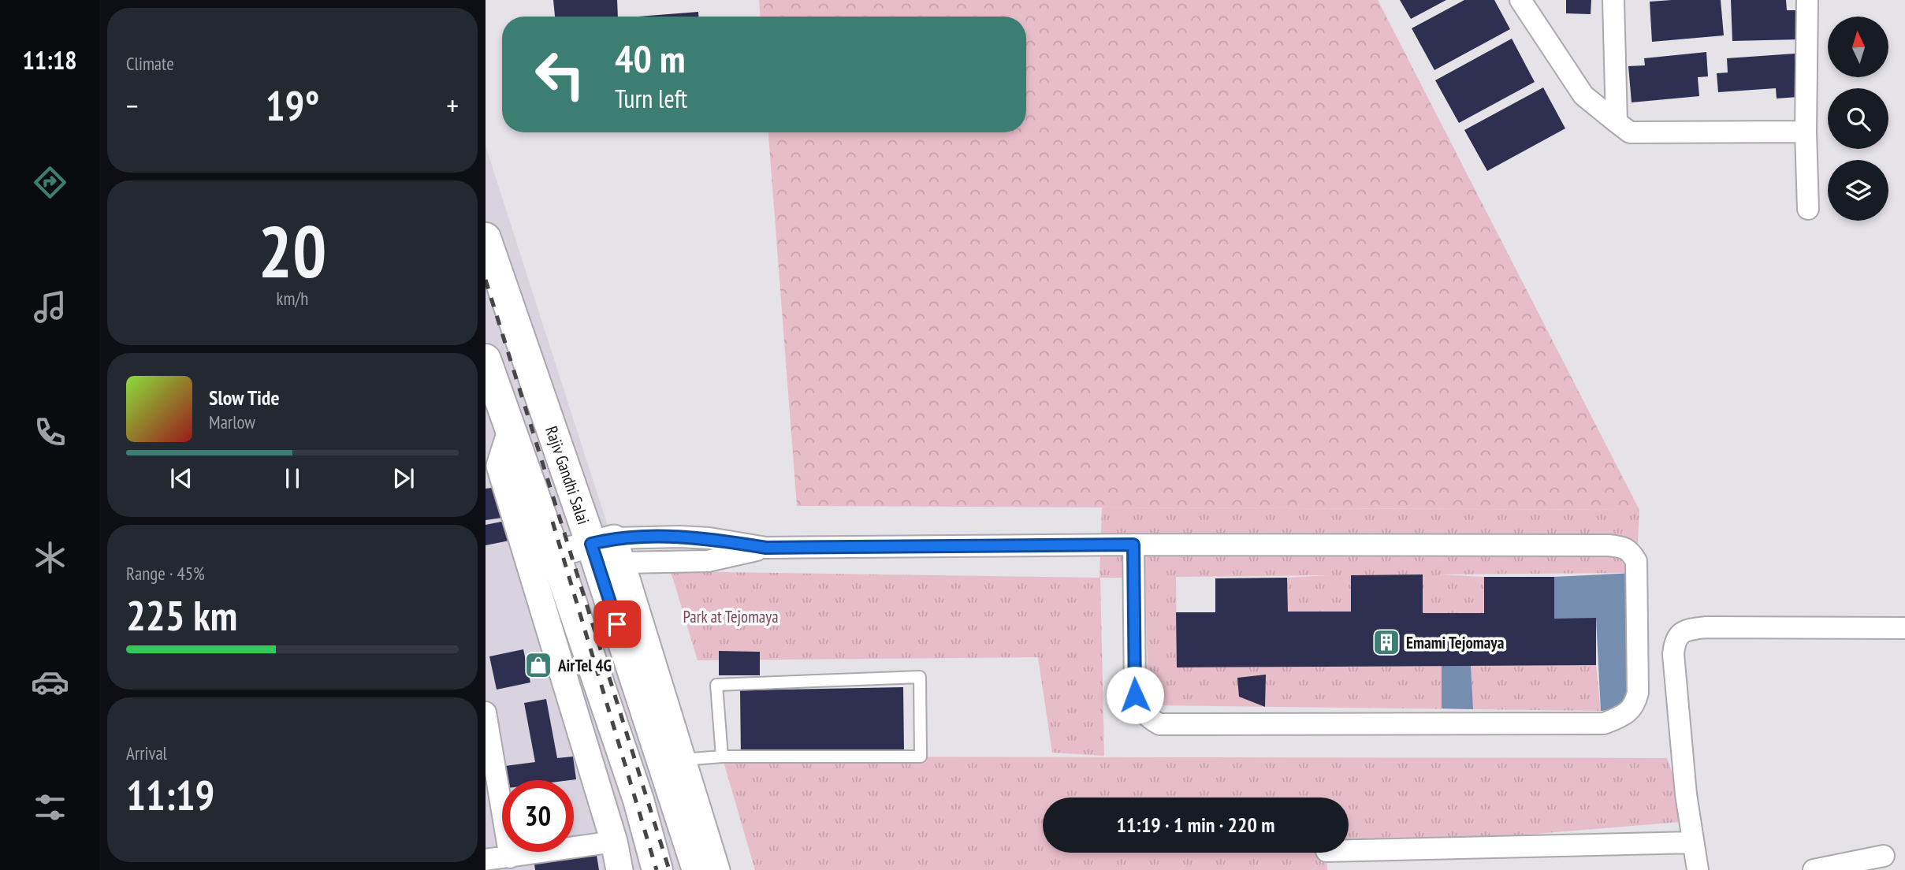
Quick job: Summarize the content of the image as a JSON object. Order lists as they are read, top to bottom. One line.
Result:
{"streets":{"main road":["Rajiv Gandhi Salai"]},"parks":["Park at Tejomaya"],"places":{"building":["Emami Tejomaya"],"shop":["AirTel 4G"]},"north":"top","page":{"tabs":"11:18","tile":["Climate",["20","km/h"],["Range · 45%","225 km"],["Arrival","11:19"]],"turn":["40 m","Turn left"],"heat":["−","19°","+"],"song":["Slow Tide","Marlow"],"limit":"30","trip":"11:19 · 1 min · 220 m"}}
